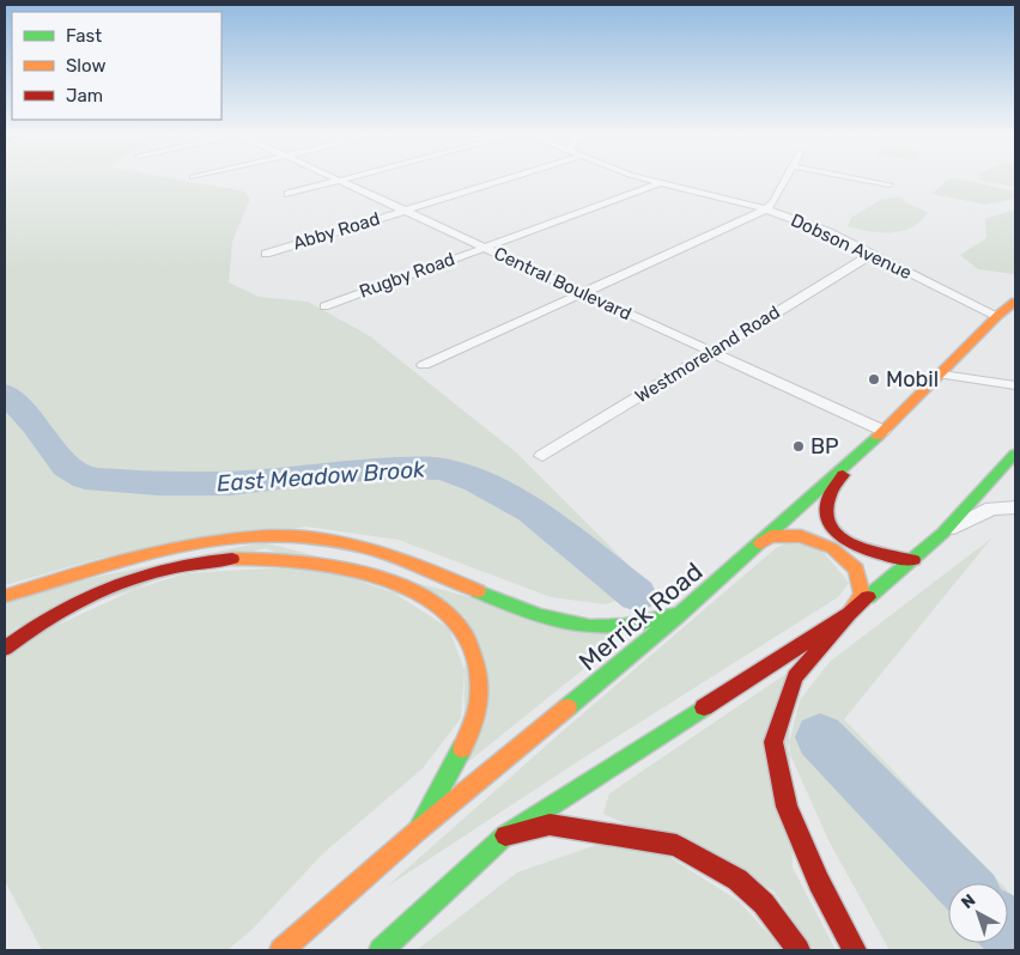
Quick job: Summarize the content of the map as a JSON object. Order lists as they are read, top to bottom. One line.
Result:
{"streets":{"main road":["Merrick Road"],"street":["Abby Road","Dobson Avenue","Rugby Road","Central Boulevard","Westmoreland Road"]},"crossings":[["Abby Road","Central Boulevard"],["Dobson Avenue","Rugby Road"],["Dobson Avenue","Westmoreland Road"],["Dobson Avenue","Merrick Road"],["Rugby Road","Central Boulevard"],["Central Boulevard","Westmoreland Road"],["Central Boulevard","Merrick Road"]],"water":["East Meadow Brook"],"places":["Mobil","BP"],"legend":["Fast","Slow","Jam"],"north":"top left"}
